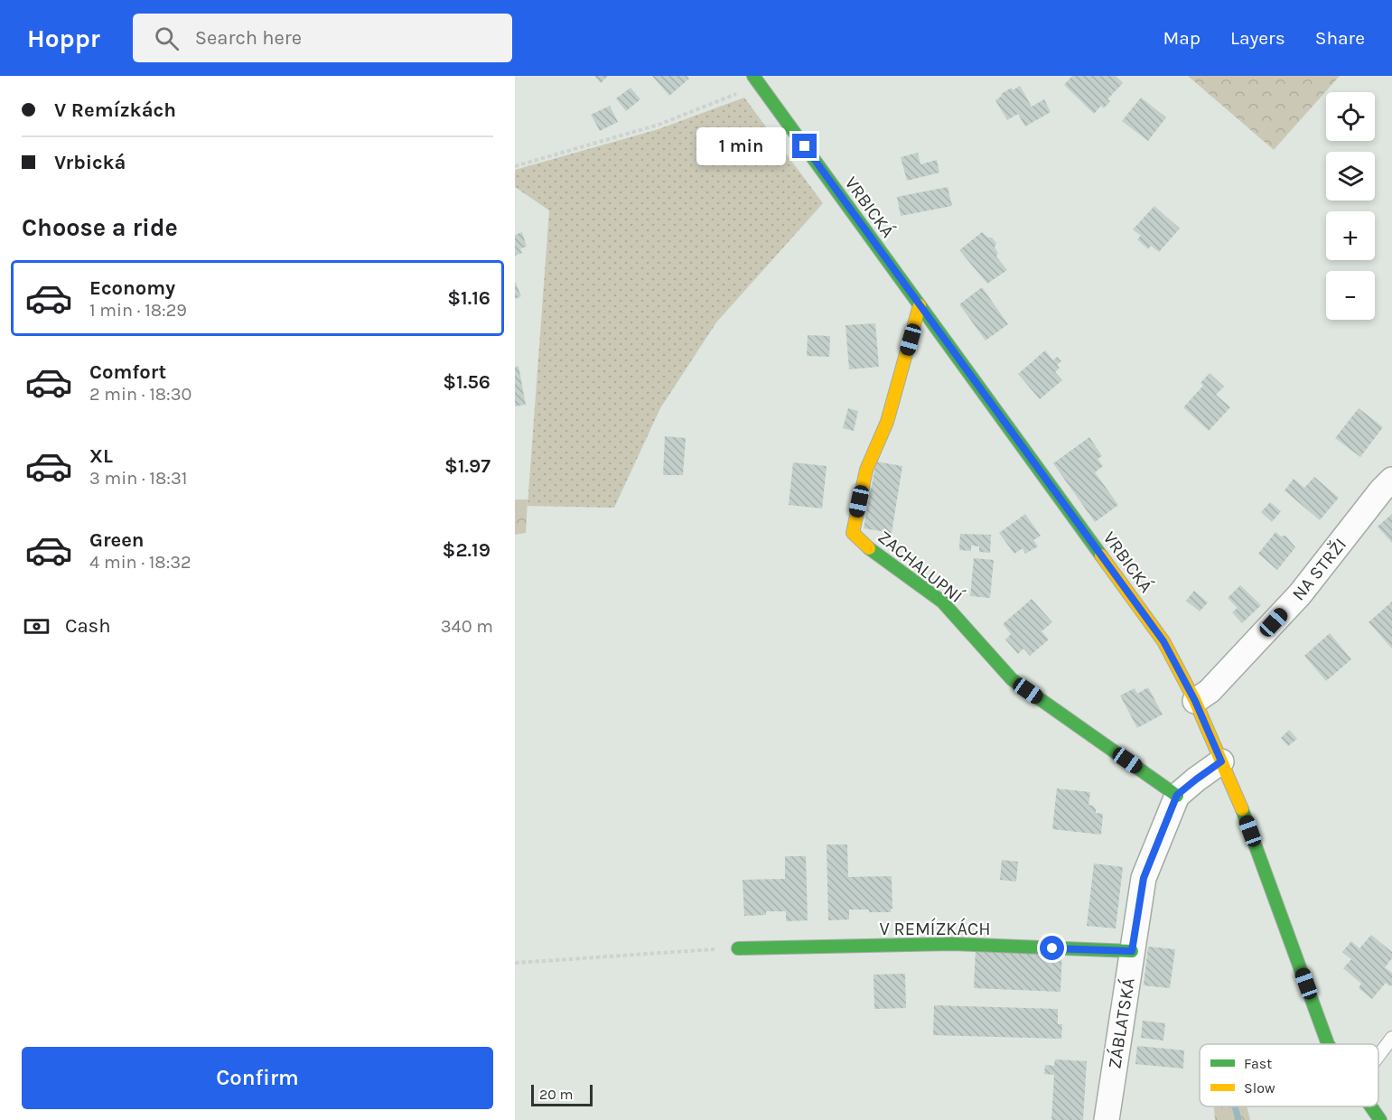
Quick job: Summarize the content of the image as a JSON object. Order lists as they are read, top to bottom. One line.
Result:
{"streets":{"street":["VRBICKÁ","ZACHALUPNÍ","NA STRŽI","V REMÍZKÁCH","ZÁBLATSKÁ"]},"crossings":[["VRBICKÁ","ZACHALUPNÍ"],["VRBICKÁ","NA STRŽI"],["VRBICKÁ","ZÁBLATSKÁ"],["ZACHALUPNÍ","ZÁBLATSKÁ"],["V REMÍZKÁCH","ZÁBLATSKÁ"]],"legend":["Fast","Slow"],"scale_bar":"20 m","page":{"header":"Hoppr","search":"Search here","nav":["Map","Layers","Share"],"banner":["V Remízkách","Vrbická"],"map_buttons":["+","−"],"bubble":"1 min","heading":"Choose a ride","list":[{"name":"Economy","note":"1 min · 18:29","value":"$1.16"},{"name":"Comfort","note":"2 min · 18:30","value":"$1.56"},{"name":"XL","note":"3 min · 18:31","value":"$1.97"},{"name":"Green","note":"4 min · 18:32","value":"$2.19"}],"pay":["Cash","340 m"],"buttons":"Confirm","scale":"20 m"}}
